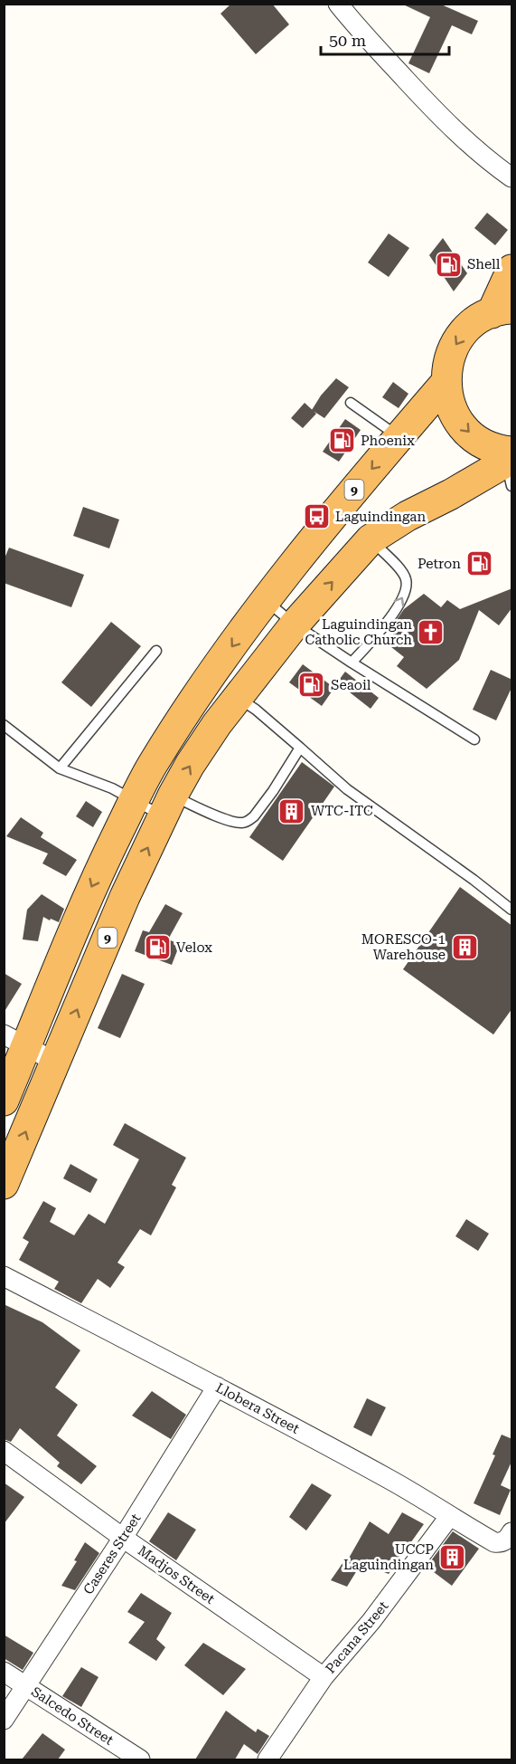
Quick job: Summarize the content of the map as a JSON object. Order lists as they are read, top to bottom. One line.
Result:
{"streets":{"highway":["9"],"street":["Llobera Street","Caseres Street","Madjos Street","Pacana Street","Salcedo Street"]},"crossings":[["Llobera Street","Caseres Street"],["Llobera Street","Pacana Street"],["Caseres Street","Madjos Street"],["Caseres Street","Salcedo Street"],["Madjos Street","Pacana Street"]],"places":{"fuel station":["Shell","Phoenix","Petron","Seaoil","Velox"],"bus stop":["Laguindingan"],"church":["Laguindingan Catholic Church"],"building":["WTC-ITC","MORESCO-1 Warehouse","UCCP Laguindingan"]},"scale_bar":"50 m"}
